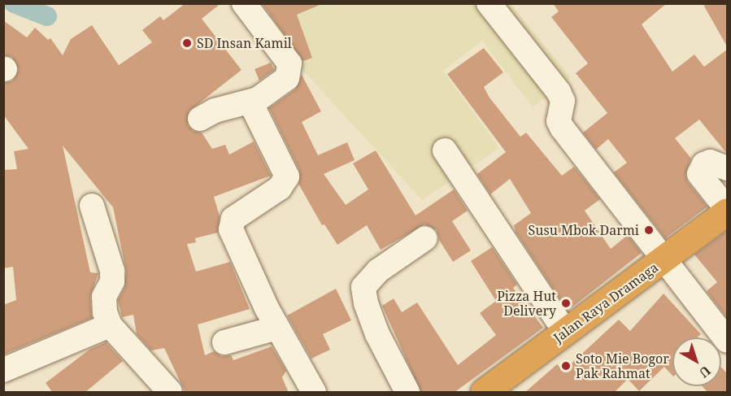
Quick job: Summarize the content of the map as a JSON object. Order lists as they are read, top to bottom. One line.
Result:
{"streets":{"highway":["Jalan Raya Dramaga"]},"places":["SD Insan Kamil","Susu Mbok Darmi","Pizza Hut Delivery","Soto Mie Bogor Pak Rahmat"],"north":"bottom right"}
